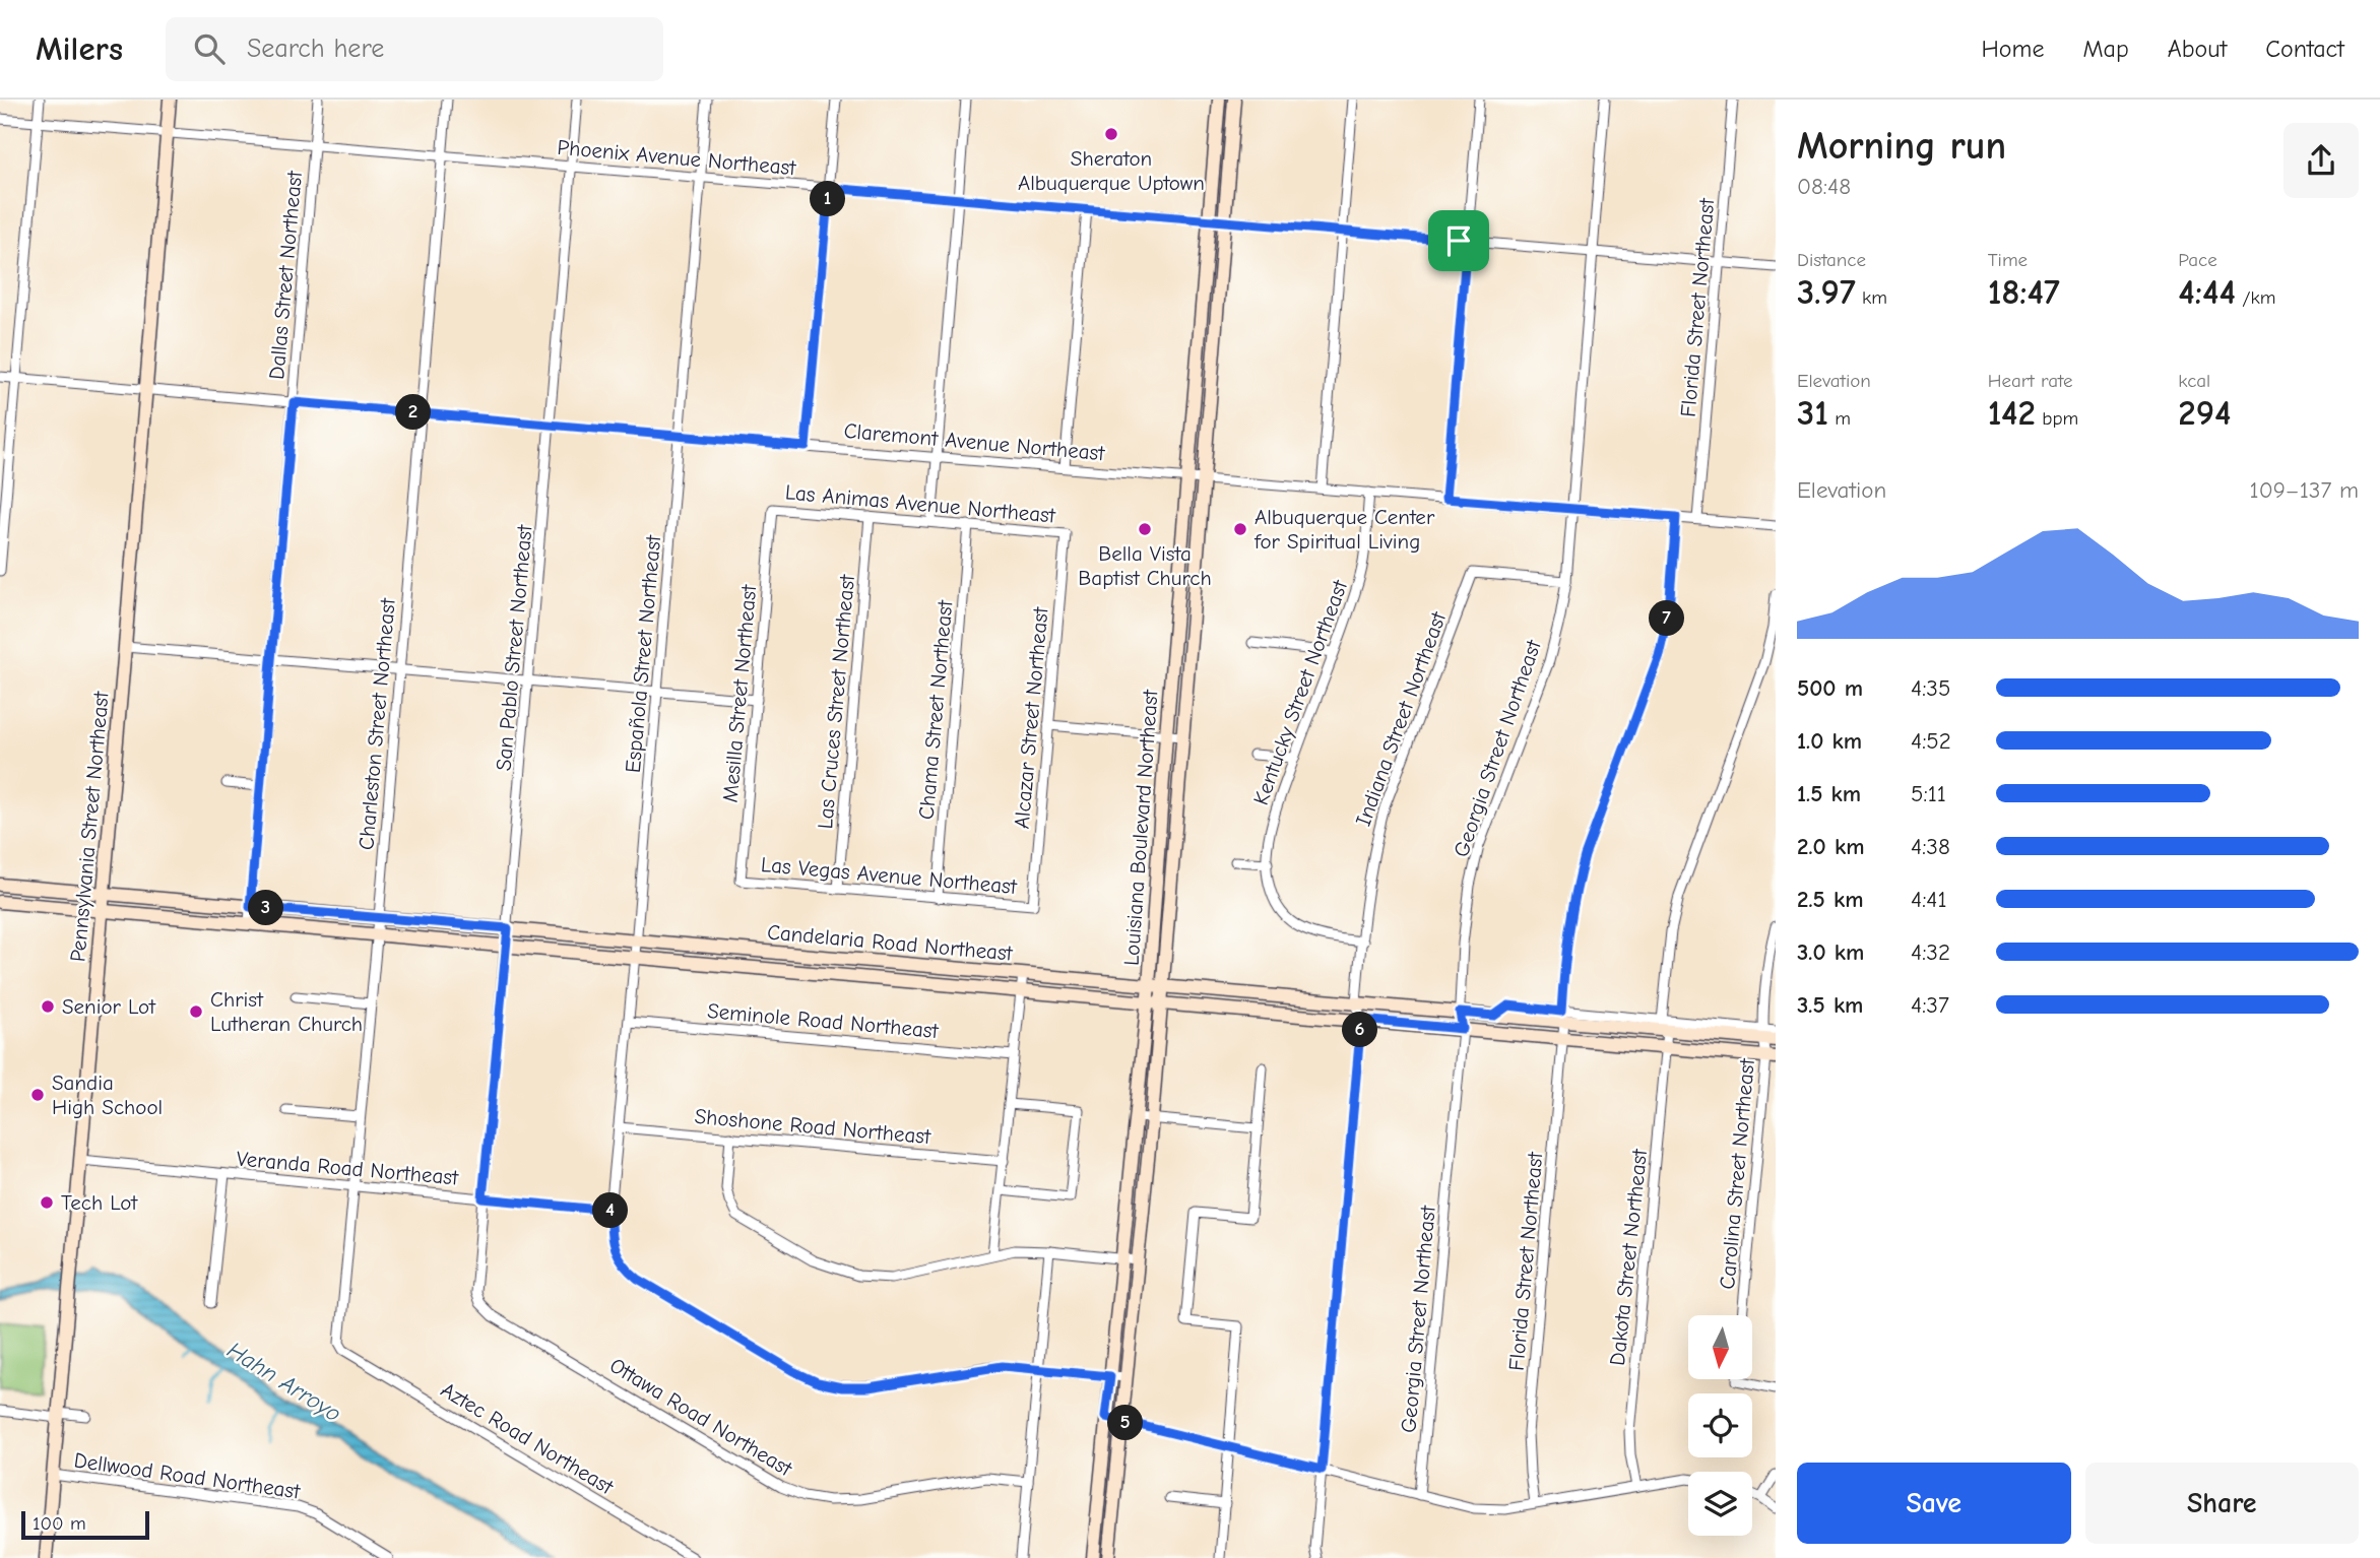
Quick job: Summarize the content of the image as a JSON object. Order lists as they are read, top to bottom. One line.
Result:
{"streets":{"main road":["Pennsylvania Street Northeast","Louisiana Boulevard Northeast","Candelaria Road Northeast"],"street":["Phoenix Avenue Northeast","Dallas Street Northeast","Florida Street Northeast","Claremont Avenue Northeast","Las Animas Avenue Northeast","San Pablo Street Northeast","Española Street Northeast","Kentucky Street Northeast","Mesilla Street Northeast","Las Cruces Street Northeast","Chama Street Northeast","Alcazar Street Northeast","Indiana Street Northeast","Charleston Street Northeast","Georgia Street Northeast","Las Vegas Avenue Northeast","Seminole Road Northeast","Shoshone Road Northeast","Veranda Road Northeast","Carolina Street Northeast","Dakota Street Northeast","Ottawa Road Northeast","Aztec Road Northeast","Dellwood Road Northeast"]},"crossings":[["Phoenix Avenue Northeast","Dallas Street Northeast"],["Phoenix Avenue Northeast","Florida Street Northeast"],["Phoenix Avenue Northeast","San Pablo Street Northeast"],["Phoenix Avenue Northeast","Española Street Northeast"],["Phoenix Avenue Northeast","Charleston Street Northeast"],["Phoenix Avenue Northeast","Georgia Street Northeast"],["Phoenix Avenue Northeast","Pennsylvania Street Northeast"],["Phoenix Avenue Northeast","Louisiana Boulevard Northeast"],["Dallas Street Northeast","Claremont Avenue Northeast"],["Dallas Street Northeast","Candelaria Road Northeast"],["Florida Street Northeast","Claremont Avenue Northeast"],["Florida Street Northeast","Candelaria Road Northeast"],["Claremont Avenue Northeast","San Pablo Street Northeast"],["Claremont Avenue Northeast","Española Street Northeast"],["Claremont Avenue Northeast","Kentucky Street Northeast"],["Claremont Avenue Northeast","Charleston Street Northeast"],["Claremont Avenue Northeast","Georgia Street Northeast"],["Claremont Avenue Northeast","Pennsylvania Street Northeast"],["Claremont Avenue Northeast","Louisiana Boulevard Northeast"],["Las Animas Avenue Northeast","Mesilla Street Northeast"],["Las Animas Avenue Northeast","Las Cruces Street Northeast"],["Las Animas Avenue Northeast","Chama Street Northeast"],["Las Animas Avenue Northeast","Alcazar Street Northeast"],["San Pablo Street Northeast","Candelaria Road Northeast"],["San Pablo Street Northeast","Veranda Road Northeast"],["San Pablo Street Northeast","Ottawa Road Northeast"],["Española Street Northeast","Louisiana Boulevard Northeast"],["Española Street Northeast","Candelaria Road Northeast"],["Española Street Northeast","Seminole Road Northeast"],["Española Street Northeast","Shoshone Road Northeast"],["Española Street Northeast","Veranda Road Northeast"],["Kentucky Street Northeast","Indiana Street Northeast"],["Mesilla Street Northeast","Las Vegas Avenue Northeast"],["Las Cruces Street Northeast","Las Vegas Avenue Northeast"],["Chama Street Northeast","Las Vegas Avenue Northeast"],["Alcazar Street Northeast","Las Vegas Avenue Northeast"],["Indiana Street Northeast","Georgia Street Northeast"],["Indiana Street Northeast","Candelaria Road Northeast"],["Charleston Street Northeast","Candelaria Road Northeast"],["Charleston Street Northeast","Veranda Road Northeast"],["Charleston Street Northeast","Aztec Road Northeast"],["Georgia Street Northeast","Candelaria Road Northeast"],["Pennsylvania Street Northeast","Candelaria Road Northeast"],["Pennsylvania Street Northeast","Veranda Road Northeast"],["Pennsylvania Street Northeast","Dellwood Road Northeast"],["Louisiana Boulevard Northeast","Candelaria Road Northeast"],["Candelaria Road Northeast","Carolina Street Northeast"],["Candelaria Road Northeast","Dakota Street Northeast"],["Veranda Road Northeast","Ottawa Road Northeast"]],"water":["Hahn Arroyo"],"places":["Sheraton Albuquerque Uptown","Bella Vista Baptist Church","Albuquerque Center for Spiritual Living","Senior Lot","Christ Lutheran Church","Sandia High School","Tech Lot"],"scale_bar":"100 m","north":"bottom","page":{"header":"Milers","search":"Search here","nav":["Home","Map","About","Contact"],"heading":["Morning run","08:48"],"pins":["1","2","7","3","6","4","5"],"stats":[["Distance","3.97 km"],["Time","18:47"],["Pace","4:44 /km"],["Elevation","31 m"],["Heart rate","142 bpm"],["kcal","294"]],"chart":["Elevation","109–137 m"],"list":[{"name":"500 m","note":"4:35"},{"name":"1.0 km","note":"4:52"},{"name":"1.5 km","note":"5:11"},{"name":"2.0 km","note":"4:38"},{"name":"2.5 km","note":"4:41"},{"name":"3.0 km","note":"4:32"},{"name":"3.5 km","note":"4:37"}],"buttons":["Save","Share"],"scale":"100 m"}}
